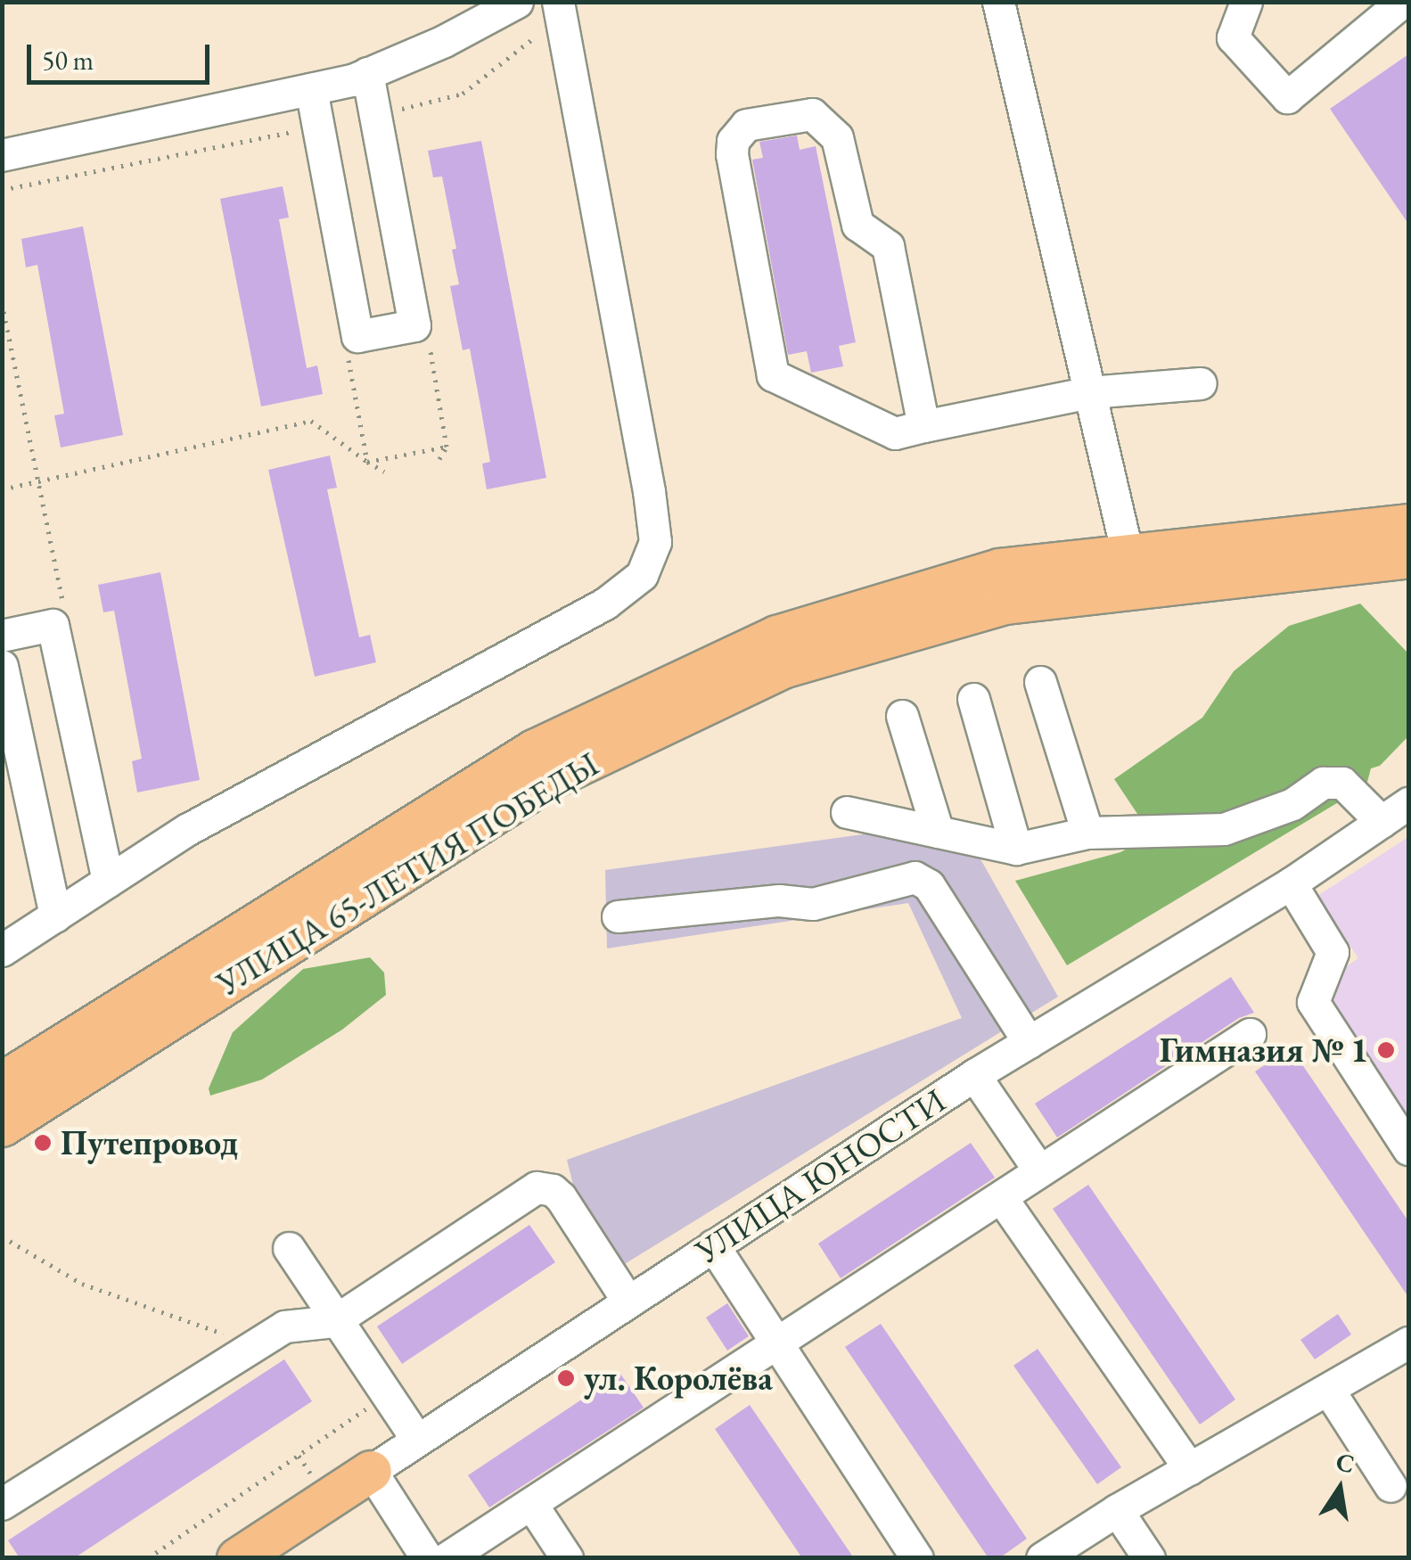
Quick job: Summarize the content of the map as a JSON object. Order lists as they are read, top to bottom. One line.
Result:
{"streets":{"main road":["УЛИЦА 65-ЛЕТИЯ ПОБЕДЫ","УЛИЦА ЮНОСТИ"]},"places":["Гимназия № 1","Путепровод","ул. Королёва"],"scale_bar":"50 m","north":"top"}
